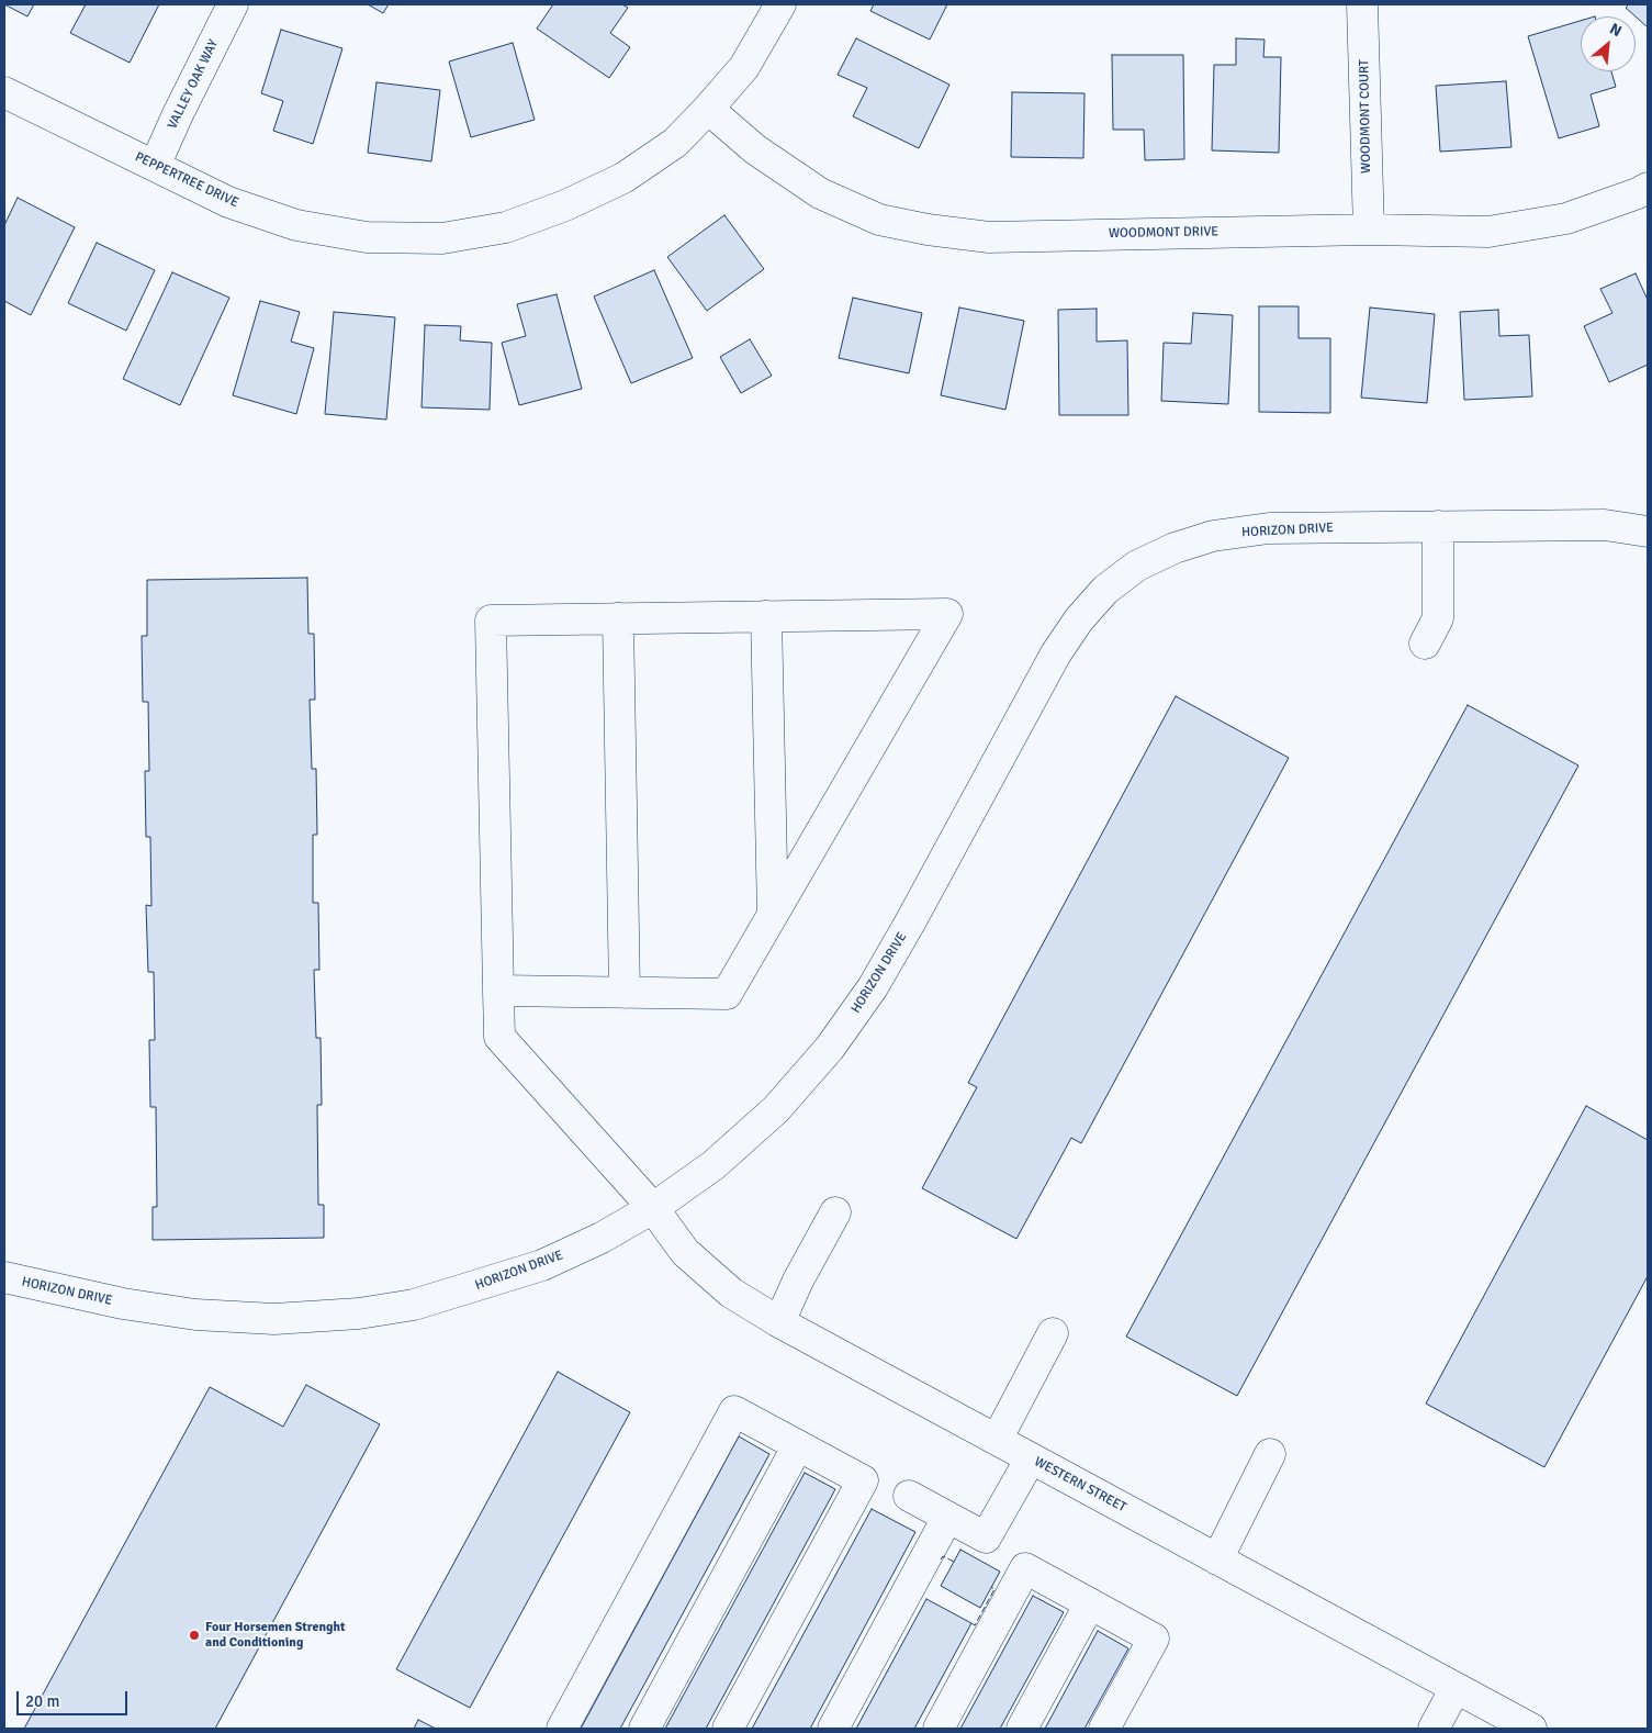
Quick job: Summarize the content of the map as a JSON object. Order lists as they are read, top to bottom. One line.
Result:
{"streets":{"street":["VALLEY OAK WAY","WOODMONT COURT","PEPPERTREE DRIVE","WOODMONT DRIVE","HORIZON DRIVE","WESTERN STREET"]},"crossings":[["VALLEY OAK WAY","PEPPERTREE DRIVE"],["WOODMONT COURT","WOODMONT DRIVE"],["PEPPERTREE DRIVE","WOODMONT DRIVE"],["HORIZON DRIVE","WESTERN STREET"]],"places":["Four Horsemen Strenght and Conditioning"],"scale_bar":"20 m","north":"top right"}
